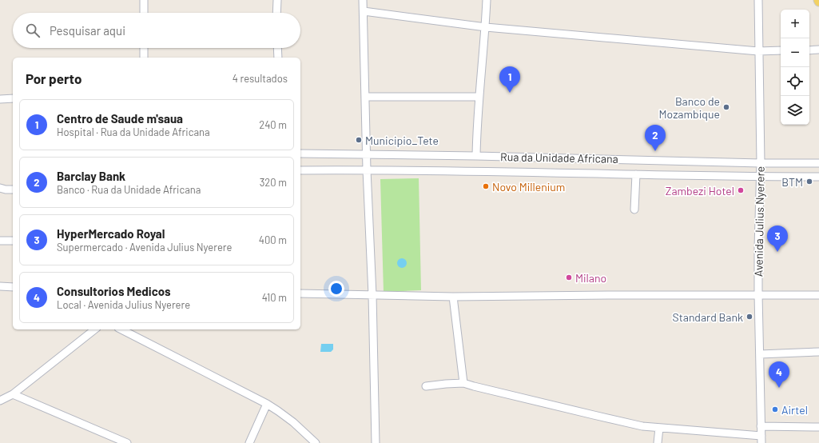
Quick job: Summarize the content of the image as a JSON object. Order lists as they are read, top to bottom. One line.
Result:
{"streets":{"street":["Rua da Unidade Africana","Avenida Julius Nyerere"]},"crossings":[["Rua da Unidade Africana","Avenida Julius Nyerere"]],"places":["Banco de Mozambique","Municipio_Tete","BTM","Novo Millenium","Zambezi Hotel","Milano","Standard Bank","Airtel"],"page":{"map_buttons":["+","−"],"search":"Pesquisar aqui","heading":["Por perto","4 resultados"],"pins":["1","2","3","4"],"list":[{"mark":"1","name":"Centro de Saude m'saua","note":"Hospital · Rua da Unidade Africana","value":"240 m"},{"mark":"2","name":"Barclay Bank","note":"Banco · Rua da Unidade Africana","value":"320 m"},{"mark":"3","name":"HyperMercado Royal","note":"Supermercado · Avenida Julius Nyerere","value":"400 m"},{"mark":"4","name":"Consultorios Medicos","note":"Local · Avenida Julius Nyerere","value":"410 m"}]}}
